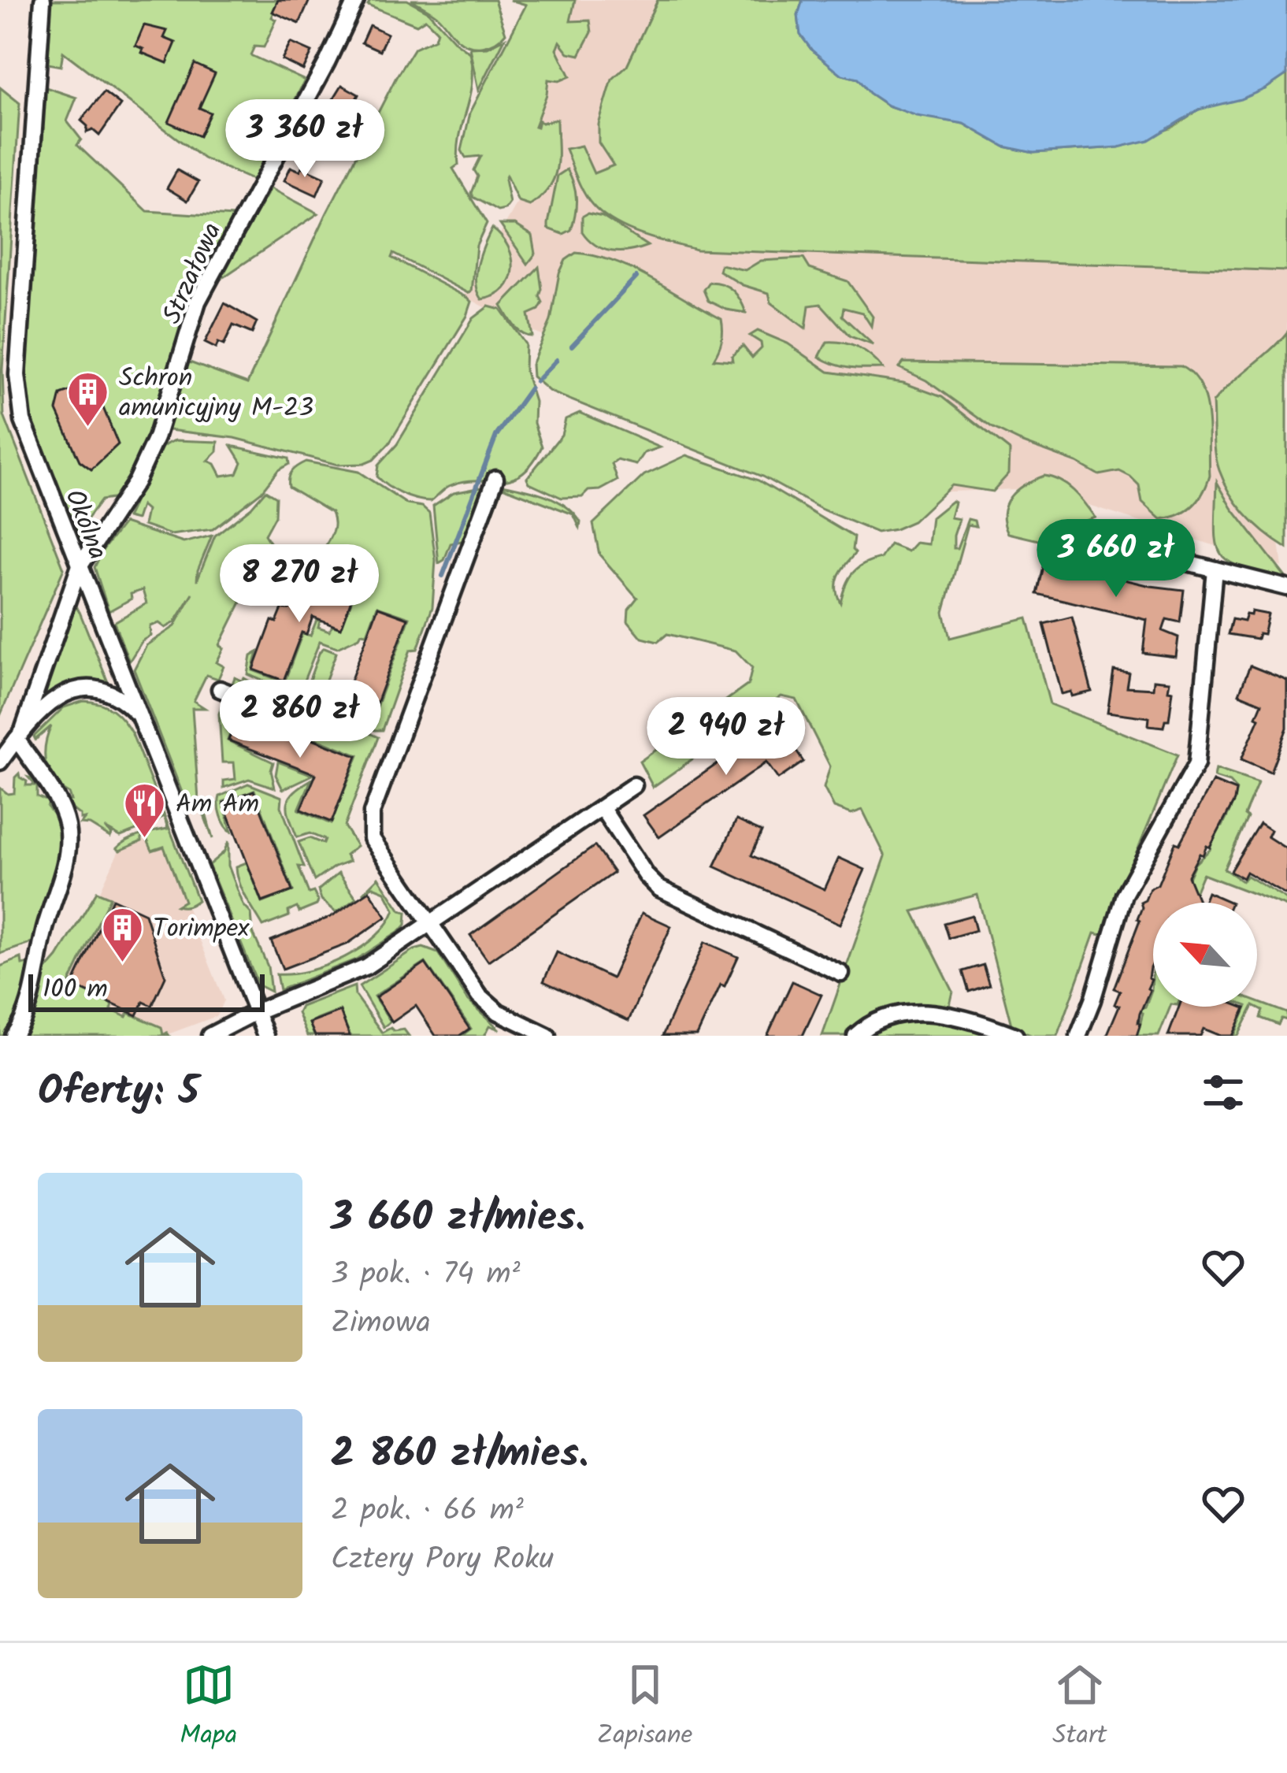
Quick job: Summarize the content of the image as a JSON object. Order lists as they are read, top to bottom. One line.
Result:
{"streets":{"street":["Strzałowa","Okólna"]},"crossings":[["Strzałowa","Okólna"]],"places":{"building":["Schron amunicyjny M-23","Torimpex"],"restaurant":["Am Am"]},"scale_bar":"100 m","north":"top left","page":{"price":["3 360 zł","3 660 zł","8 270 zł","2 860 zł","2 940 zł"],"scale":"100 m","heading":"Oferty: 5","list":[{"name":"3 660 zł/mies.","note":"3 pok. · 74 m² · Zimowa"},{"name":"2 860 zł/mies.","note":"2 pok. · 66 m² · Cztery Pory Roku"}],"tabs":["Mapa","Zapisane","Start"]}}
